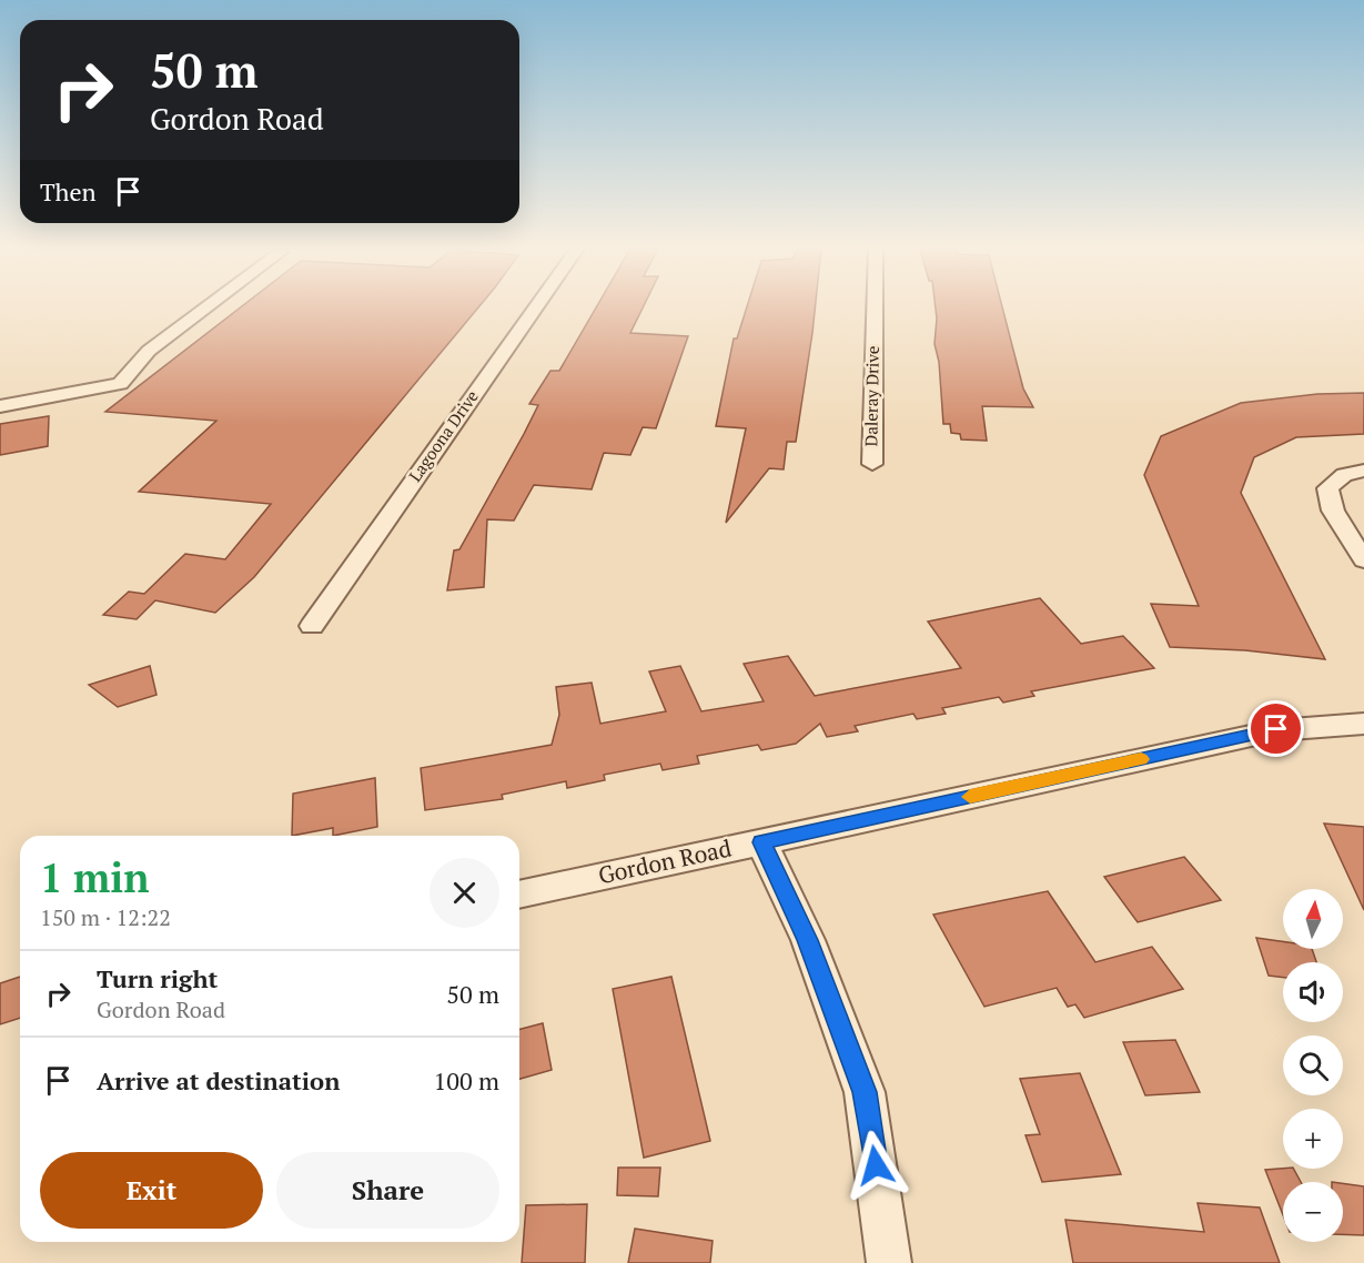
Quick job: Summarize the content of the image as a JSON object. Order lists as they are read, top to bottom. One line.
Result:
{"streets":{"street":["Daleray Drive","Lagoona Drive","Gordon Road"]},"north":"top","page":{"turn":["50 m","Gordon Road"],"then":"Then","heading":["1 min","150 m · 12:22"],"map_buttons":["+","−"],"list":[{"name":"Turn right","note":"Gordon Road","value":"50 m"},{"name":"Arrive at destination","value":"100 m"}],"buttons":["Exit","Share"]}}
